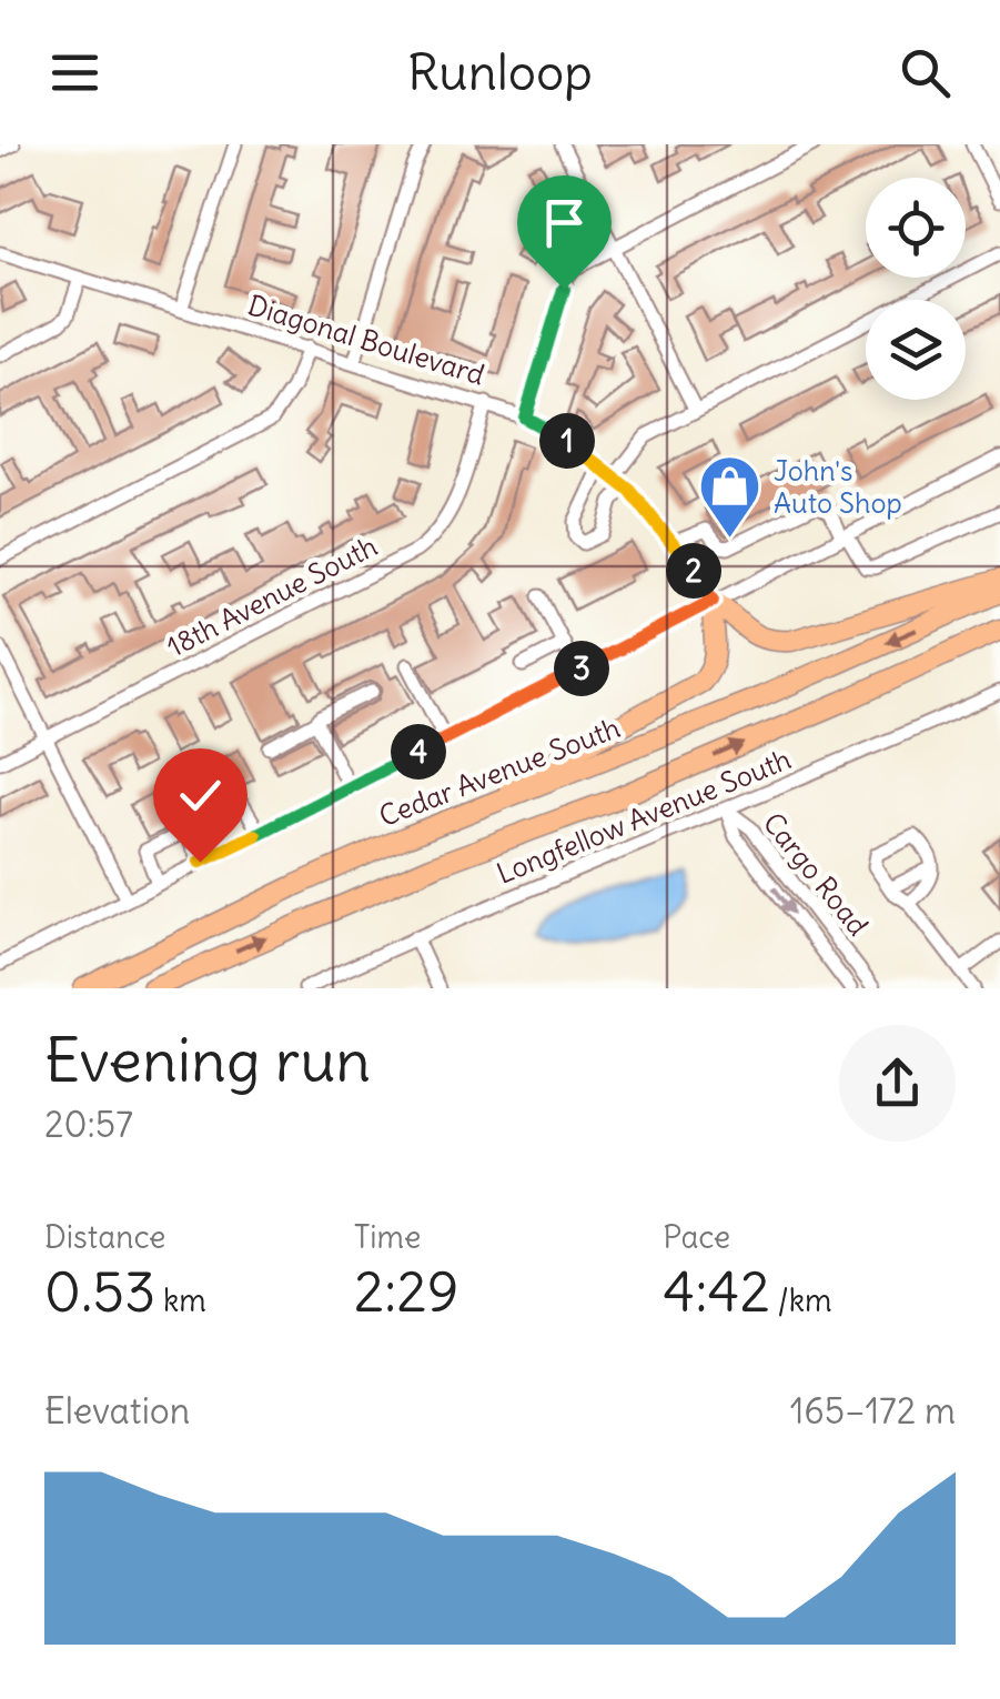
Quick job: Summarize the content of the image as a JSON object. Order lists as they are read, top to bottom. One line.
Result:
{"streets":{"highway":["Cedar Avenue South"],"street":["Diagonal Boulevard","18th Avenue South","Longfellow Avenue South","Cargo Road"]},"crossings":[["Diagonal Boulevard","18th Avenue South"],["Longfellow Avenue South","Cargo Road"]],"places":{"shop":["John's Auto Shop"]},"page":{"header":"Runloop","pins":["1","2","3","4"],"heading":["Evening run","20:57"],"stats":[["Distance","0.53 km"],["Time","2:29"],["Pace","4:42 /km"]],"chart":["Elevation","165–172 m"]}}
